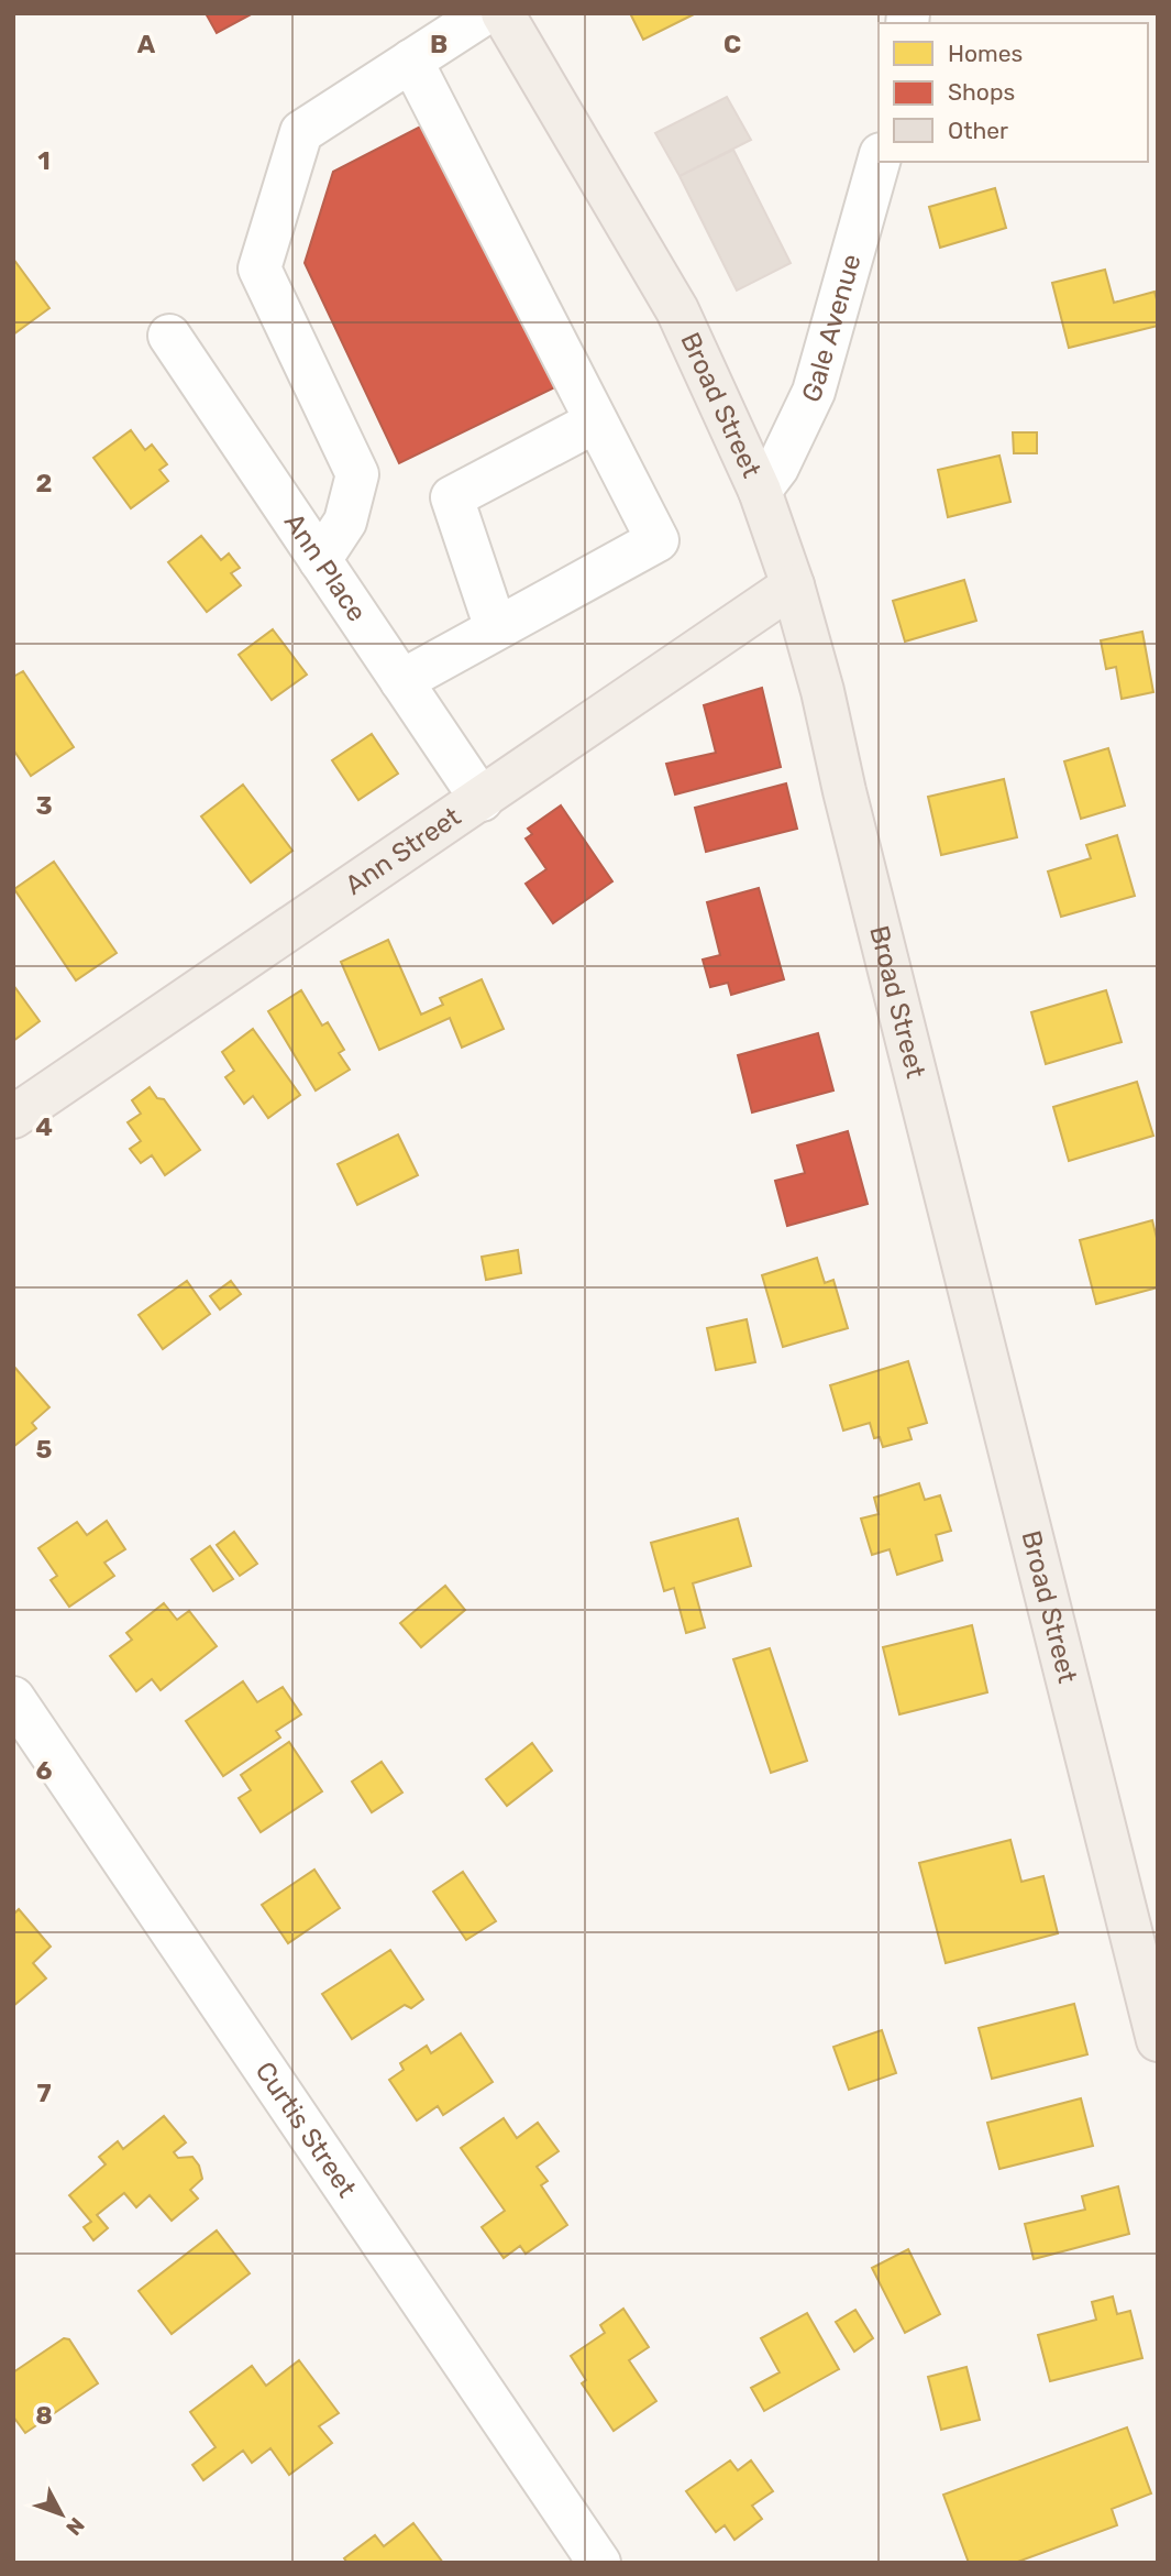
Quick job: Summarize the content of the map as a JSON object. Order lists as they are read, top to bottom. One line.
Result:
{"streets":{"main road":["Broad Street","Ann Street"],"street":["Gale Avenue","Ann Place","Curtis Street"]},"crossings":[["Gale Avenue","Broad Street"],["Broad Street","Ann Street"],["Ann Place","Ann Street"]],"legend":["Homes","Shops","Other"],"north":"bottom right","grid":{"columns":["A","B","C"],"rows":["1","2","3","4","5","6","7","8"]}}
